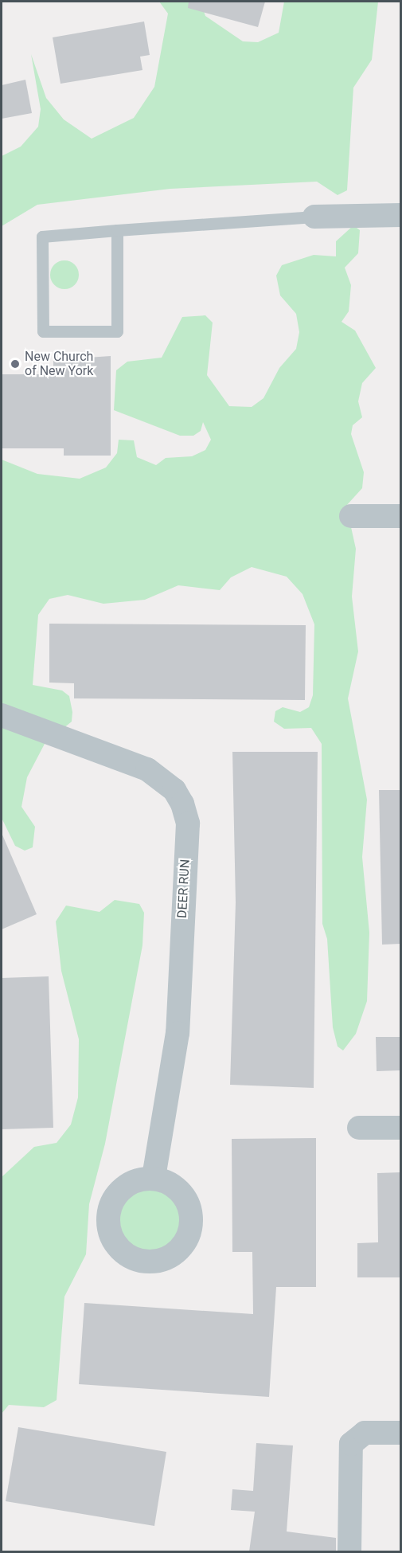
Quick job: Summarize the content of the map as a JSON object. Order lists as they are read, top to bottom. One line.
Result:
{"streets":{"street":["DEER RUN"]},"places":["New Church of New York"]}
